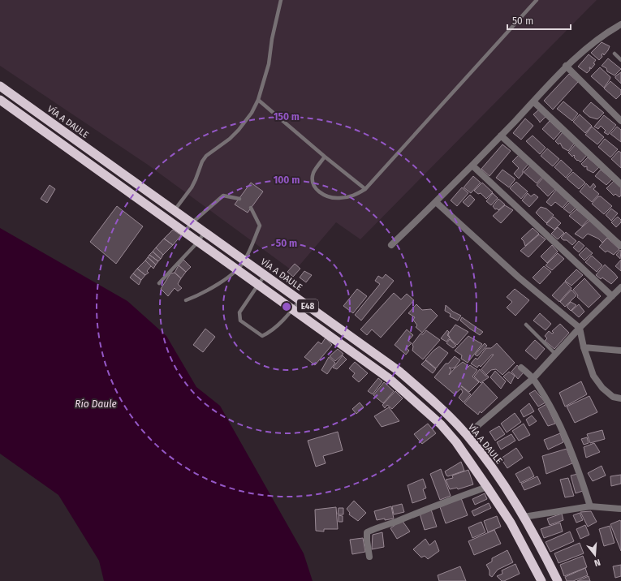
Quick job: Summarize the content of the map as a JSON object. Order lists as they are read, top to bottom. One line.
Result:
{"streets":{"highway":["VÍA A DAULE","E48"]},"water":["Río Daule"],"scale_bar":"50 m","north":"bottom","rings":["150 m","100 m","50 m"]}
